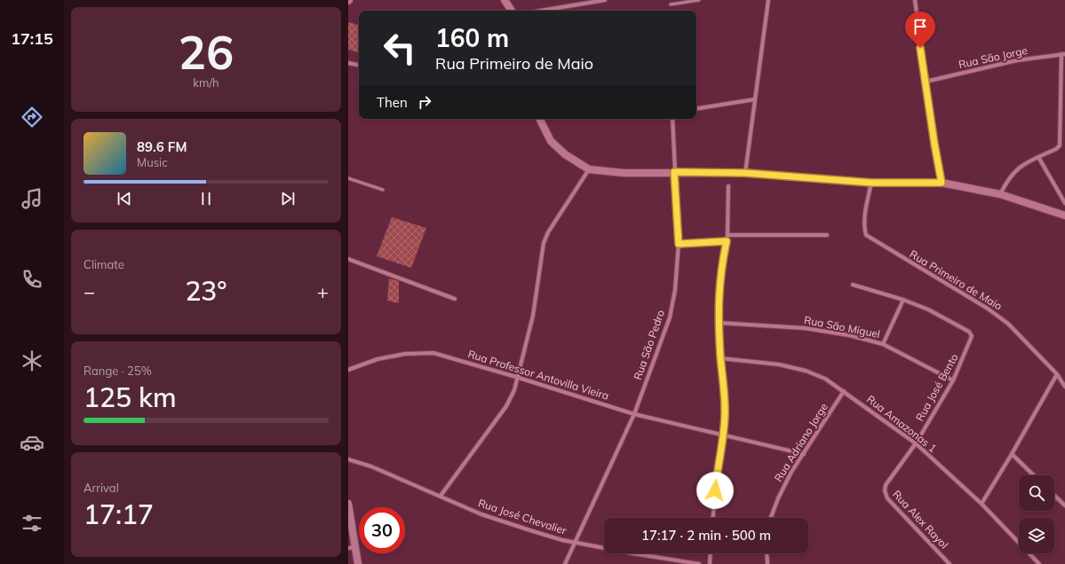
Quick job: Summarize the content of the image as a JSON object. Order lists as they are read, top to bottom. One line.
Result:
{"streets":{"street":["Rua São Jorge","Rua Primeiro de Maio","Rua São Miguel","Rua São Pedro","Rua Professor Antovilla Vieira","Rua José Bento","Rua Amazonas 1","Rua Adriano Jorge","Rua José Chevalier","Rua Alex Rayol"]},"crossings":[["Rua São Miguel","Rua José Bento"],["Rua São Pedro","Rua Professor Antovilla Vieira"],["Rua São Pedro","Rua José Chevalier"],["Rua Professor Antovilla Vieira","Rua Adriano Jorge"],["Rua José Bento","Rua Amazonas 1"],["Rua José Bento","Rua Alex Rayol"],["Rua Amazonas 1","Rua Adriano Jorge"]],"page":{"tabs":"17:15","tile":[["26","km/h"],"Climate",["Range · 25%","125 km"],["Arrival","17:17"]],"turn":["160 m","Rua Primeiro de Maio"],"then":"Then","song":["89.6 FM","Music"],"heat":["−","23°","+"],"limit":"30","trip":"17:17 · 2 min · 500 m"}}
